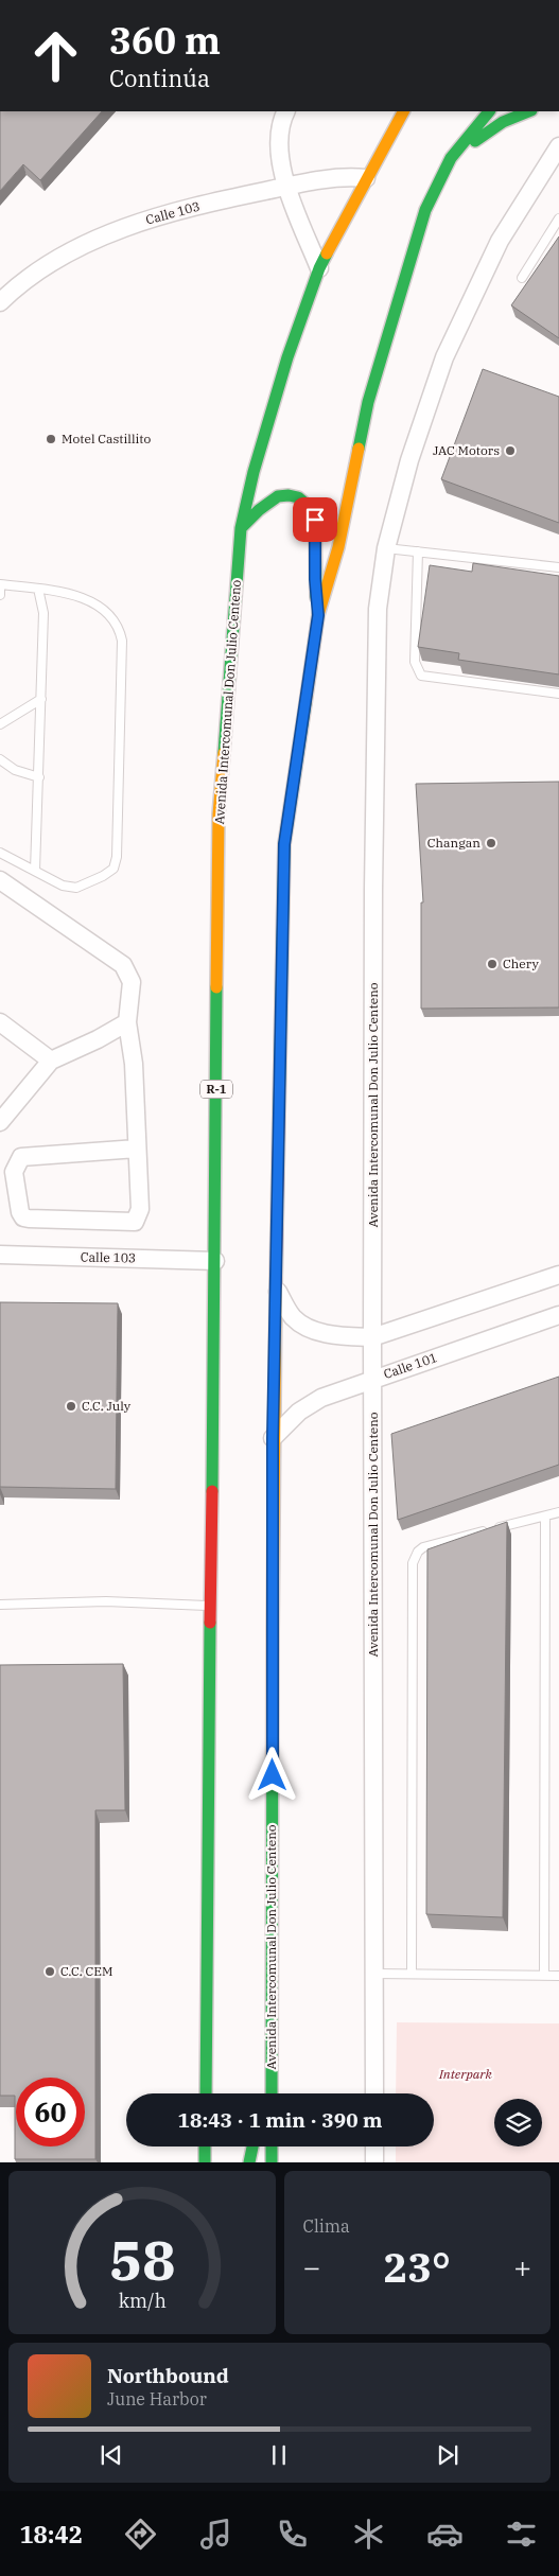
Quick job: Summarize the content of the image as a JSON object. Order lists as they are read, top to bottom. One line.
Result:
{"streets":{"main road":["Avenida Intercomunal Don Julio Centeno","R-1"],"street":["Calle 103","Calle 101"]},"crossings":[["Calle 103","Avenida Intercomunal Don Julio Centeno"],["Avenida Intercomunal Don Julio Centeno","Calle 101"]],"parks":["Interpark"],"places":["Motel Castillito","JAC Motors","Changan","Chery","C.C. July","C.C. CEM"],"page":{"turn":["360 m","Continúa"],"limit":"60","trip":"18:43 · 1 min · 390 m","tile":"Clima","heat":["−","23°","+"],"song":["Northbound","June Harbor"],"tabs":"18:42","gauge":["58","km/h"]}}
